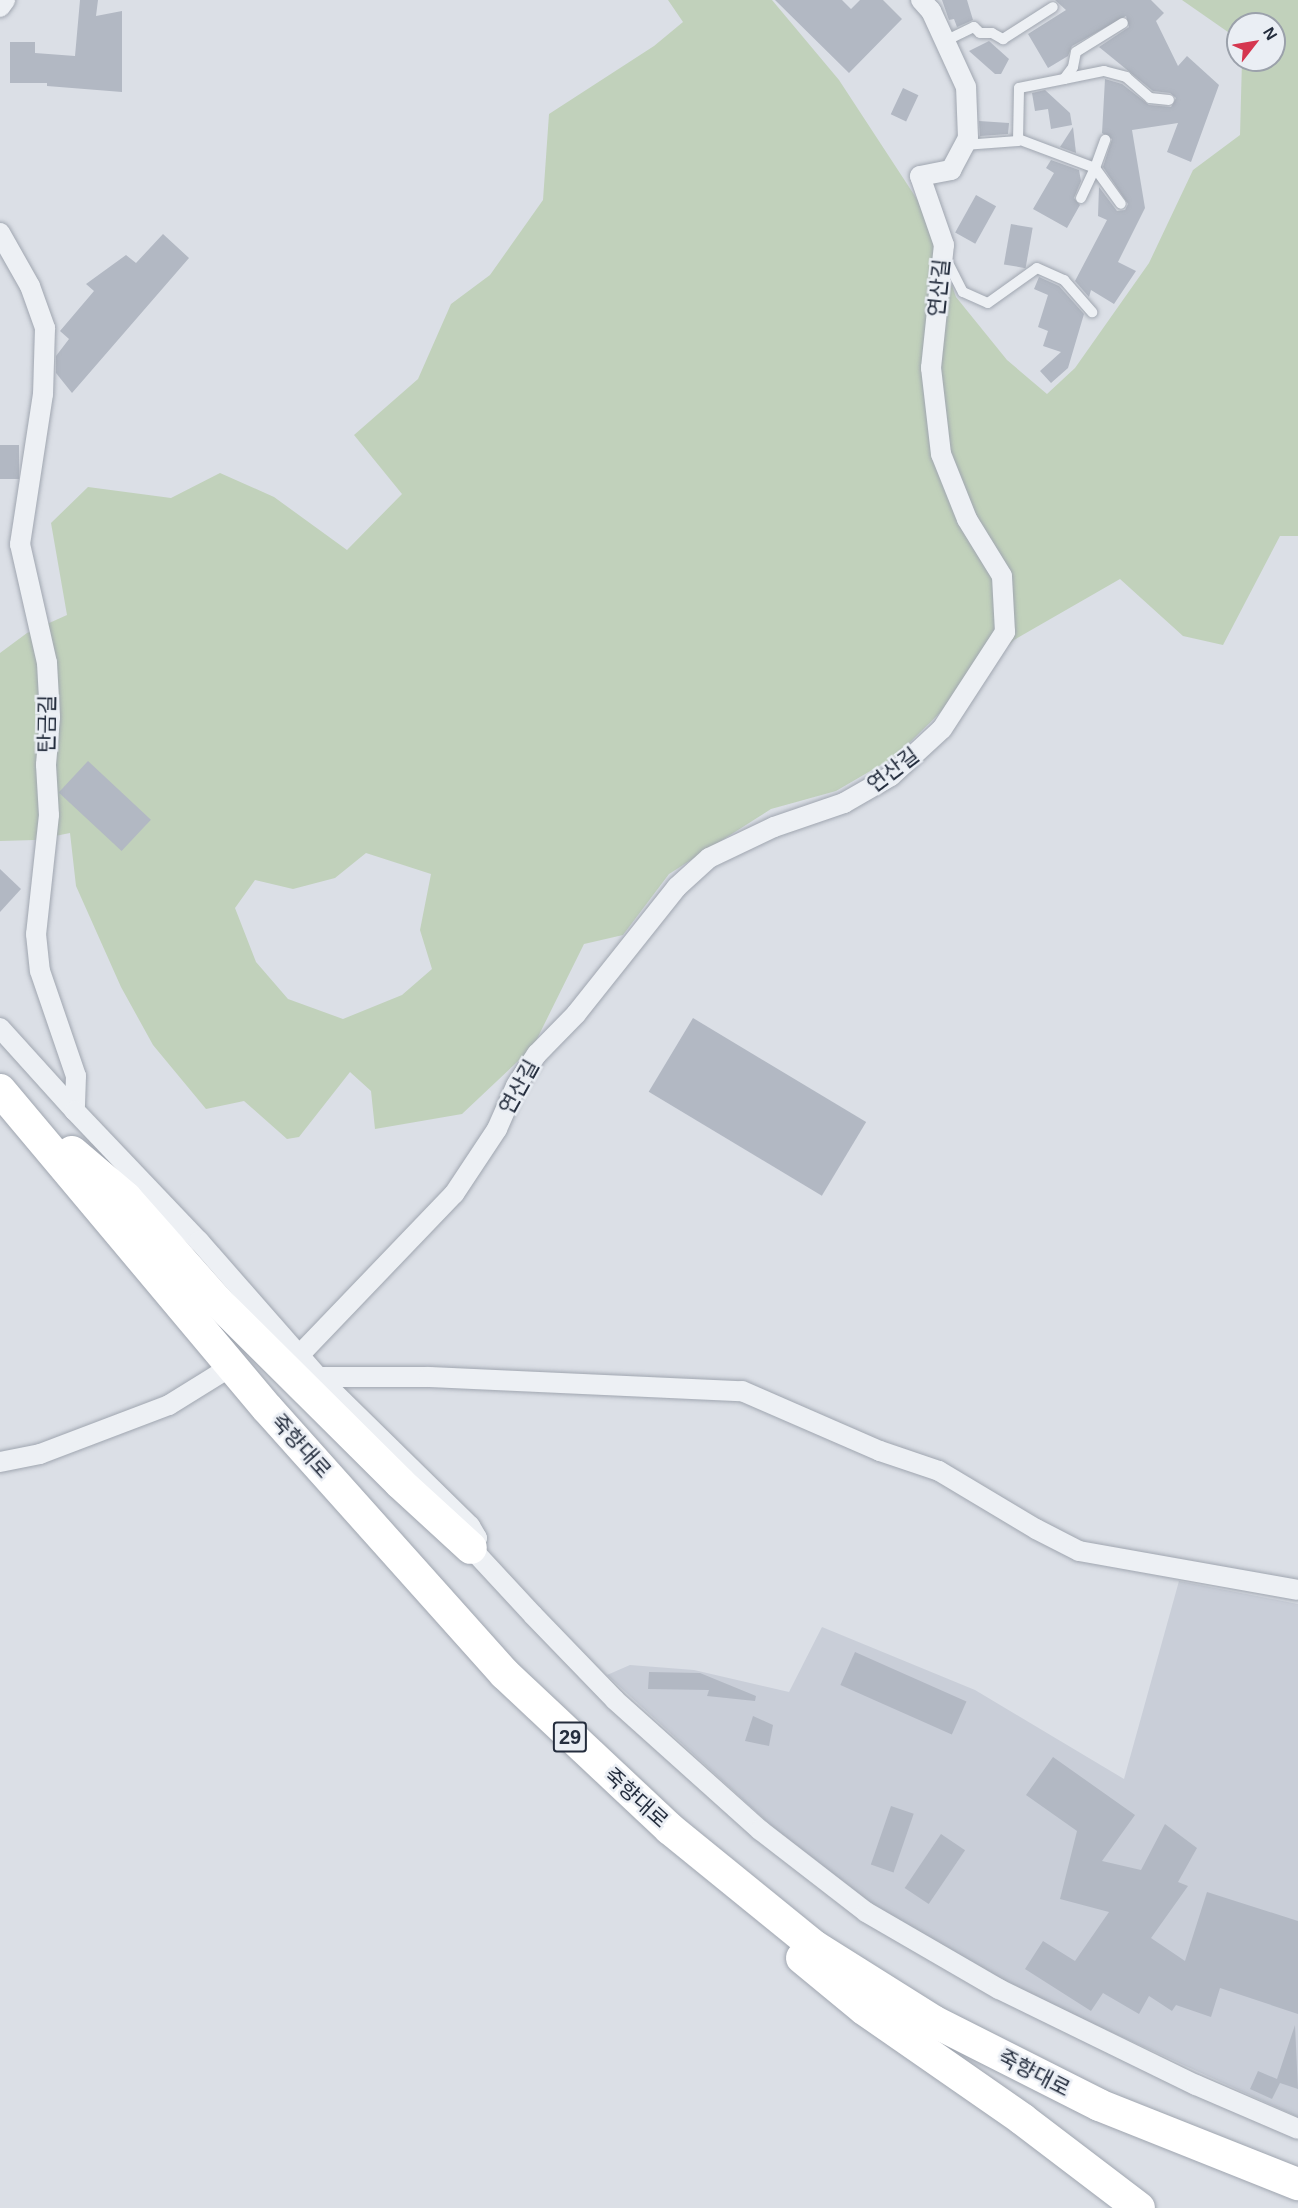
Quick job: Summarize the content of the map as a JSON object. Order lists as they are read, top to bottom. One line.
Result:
{"streets":{"main road":["죽향대로","29"],"street":["연산길","탄금길"]},"north":"top right"}
